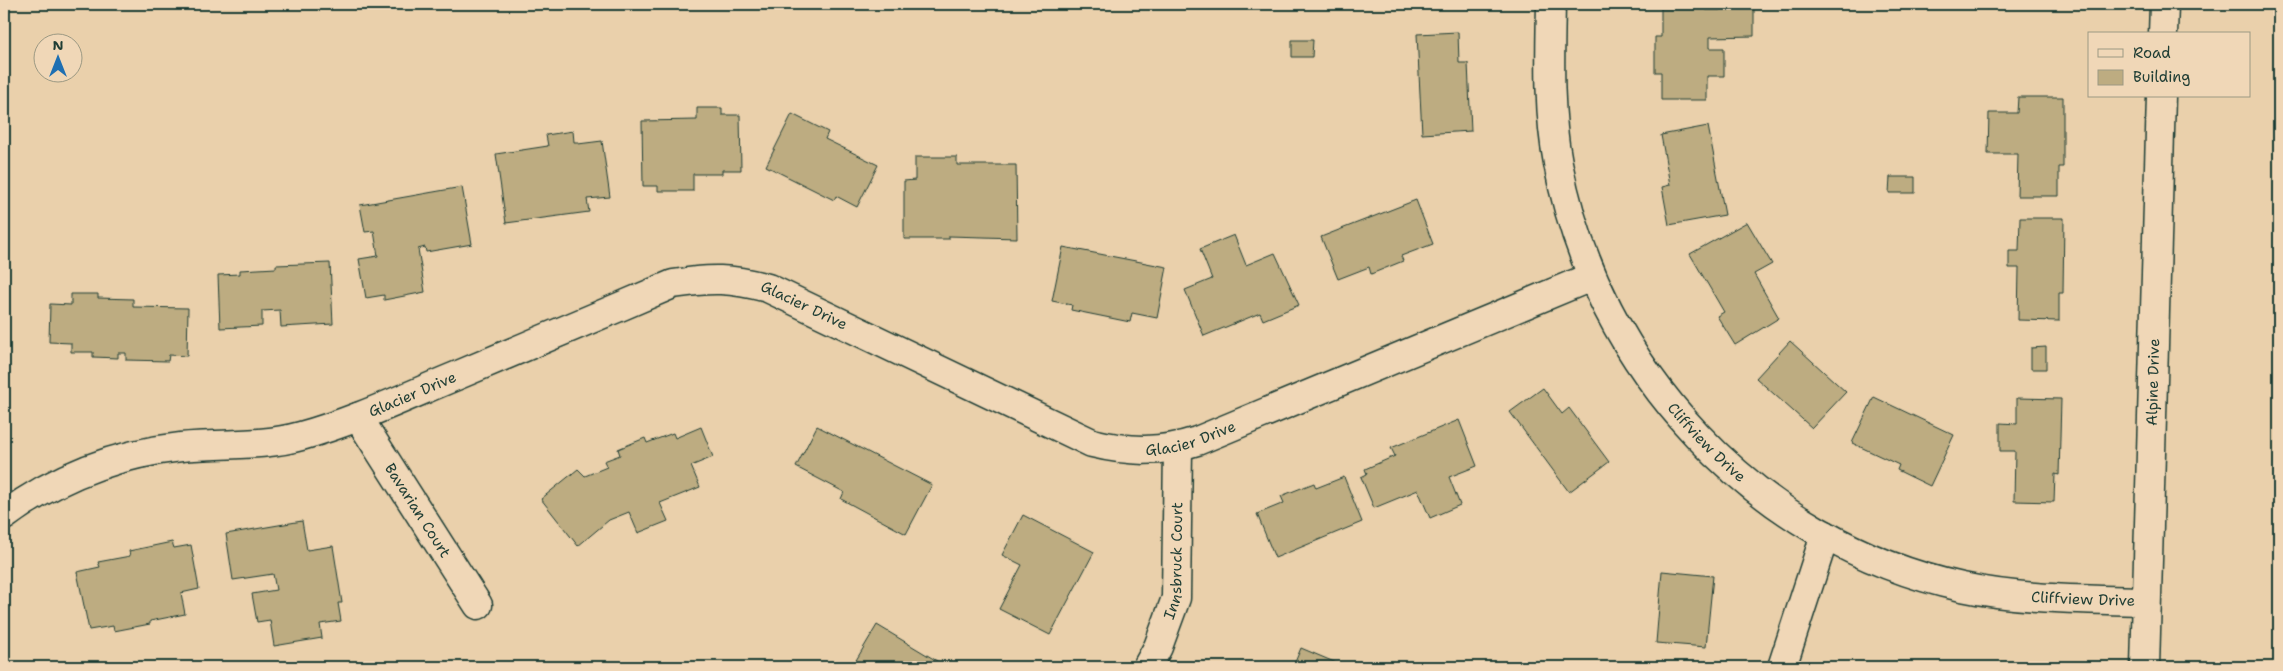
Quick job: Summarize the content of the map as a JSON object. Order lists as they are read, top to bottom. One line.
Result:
{"streets":{"street":["Glacier Drive","Alpine Drive","Cliffview Drive","Bavarian Court","Innsbruck Court"]},"crossings":[["Glacier Drive","Cliffview Drive"],["Glacier Drive","Bavarian Court"],["Glacier Drive","Innsbruck Court"],["Alpine Drive","Cliffview Drive"]],"legend":["Road","Building"],"north":"top"}
